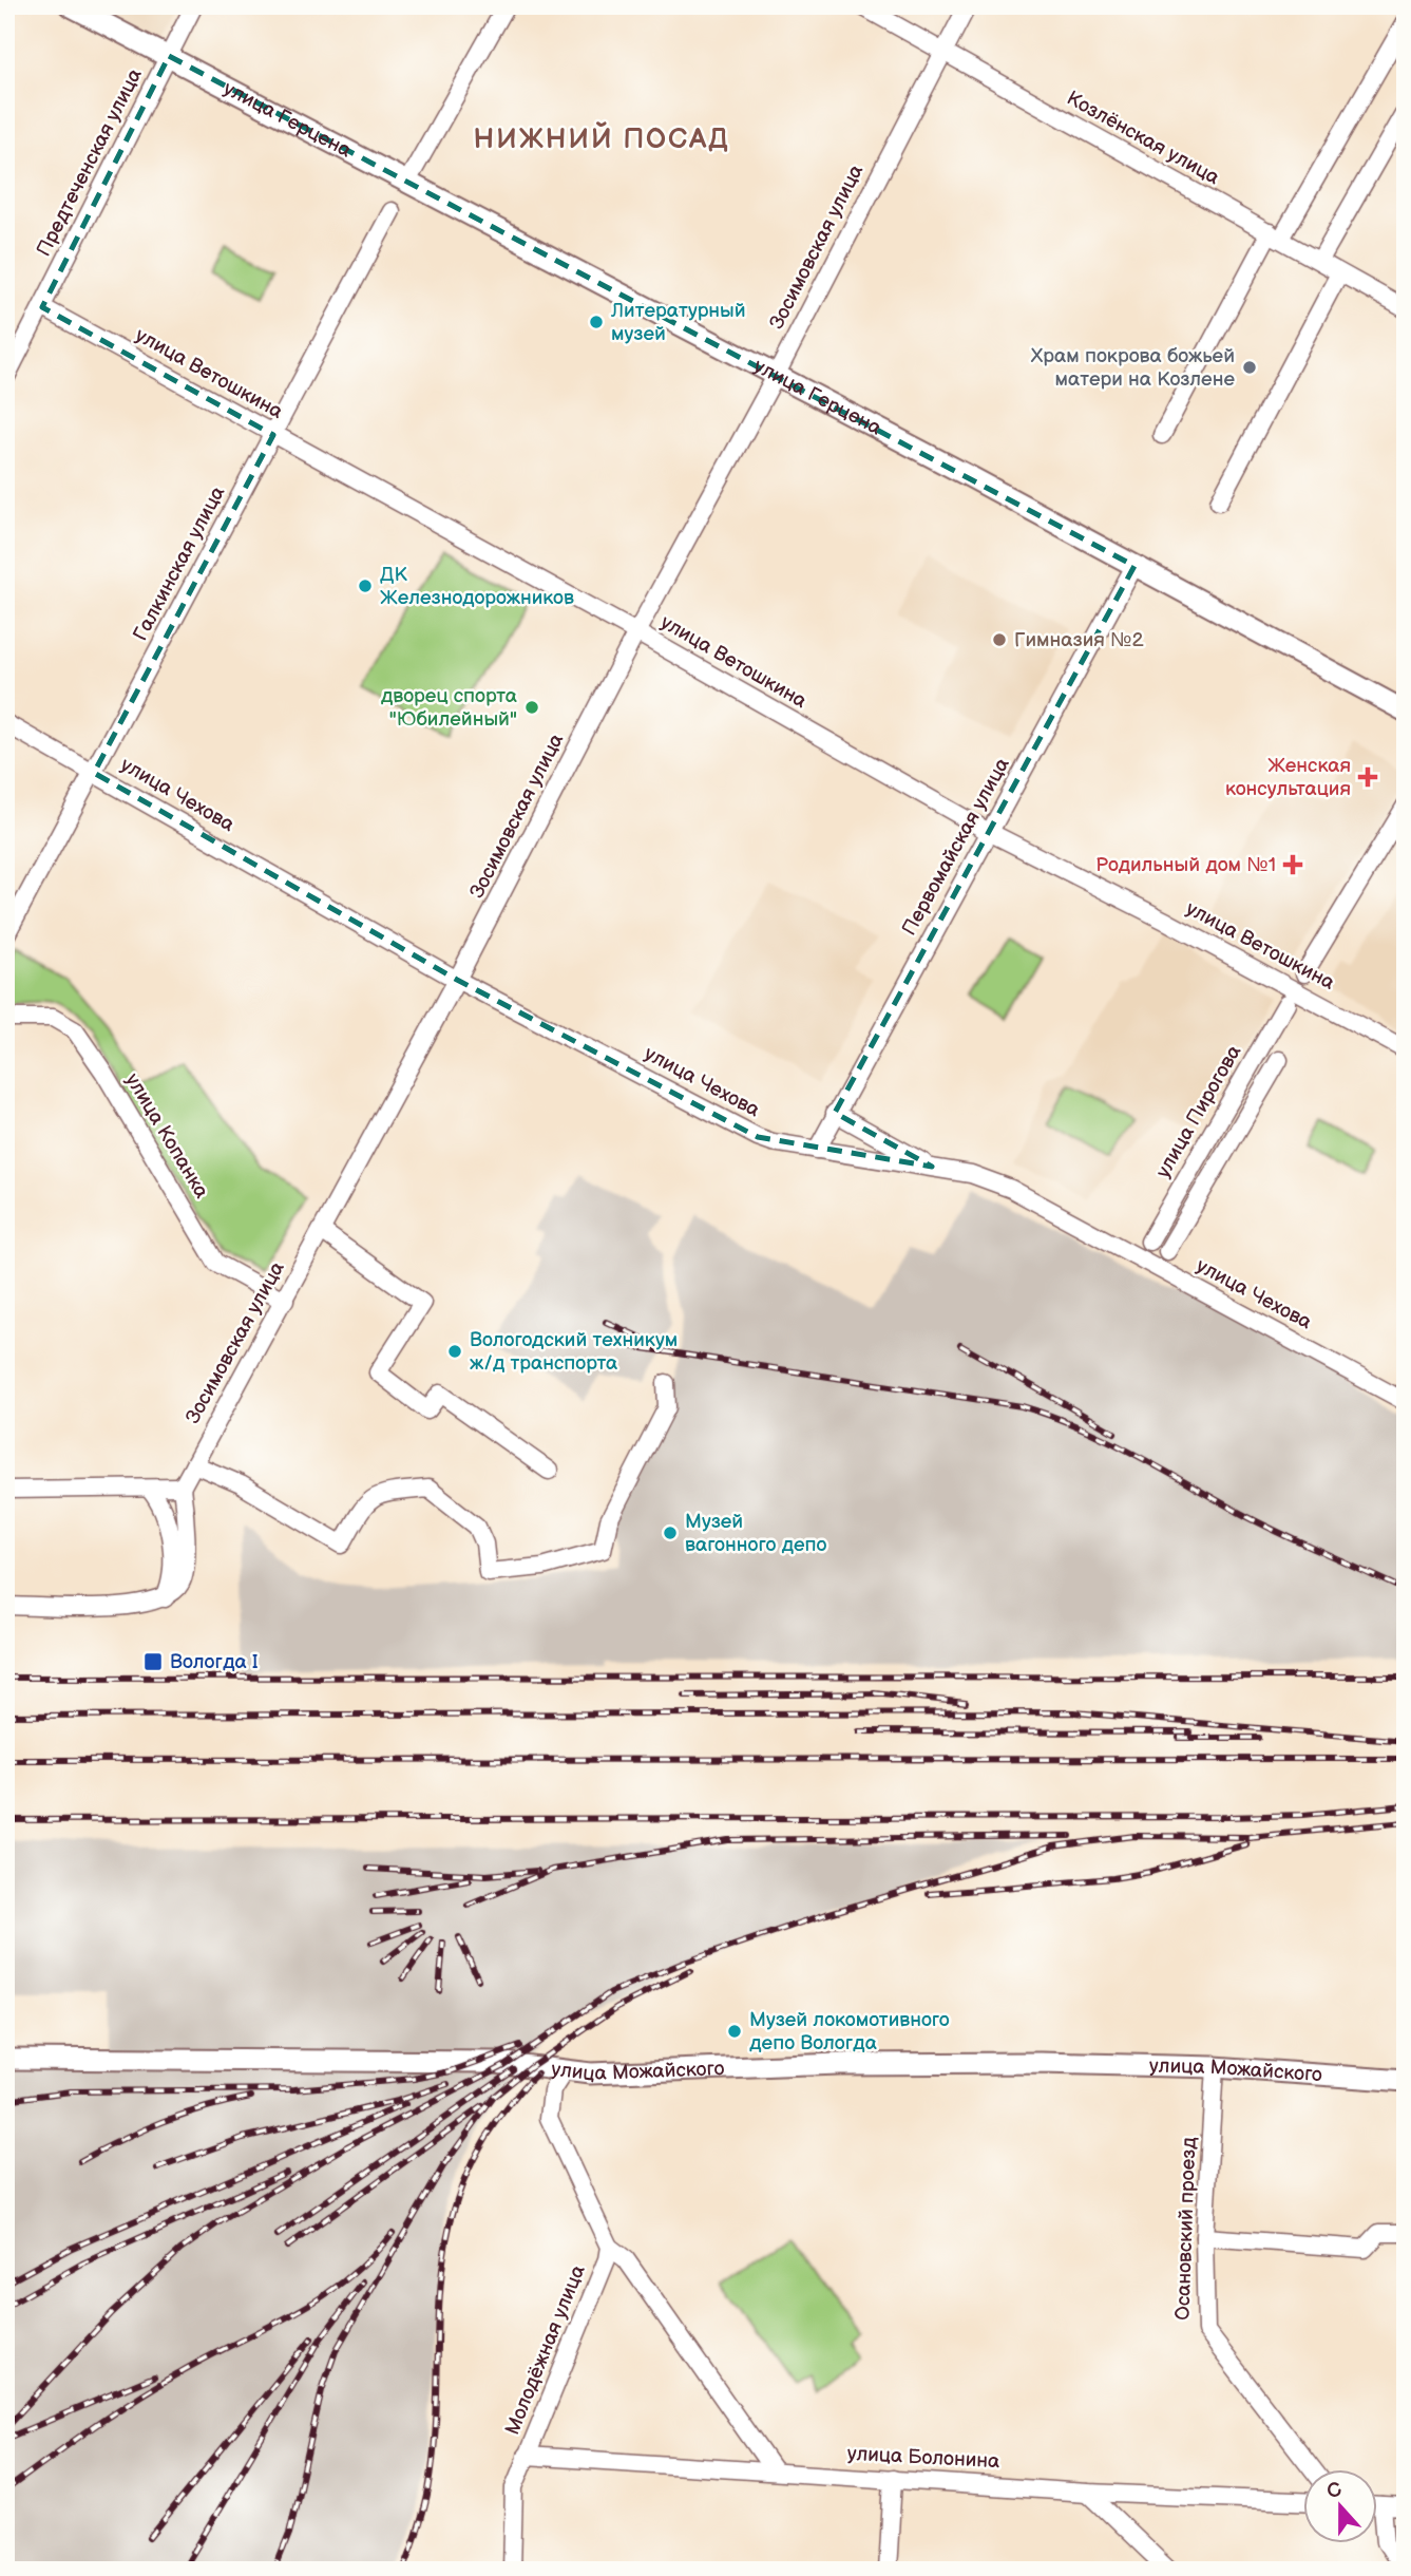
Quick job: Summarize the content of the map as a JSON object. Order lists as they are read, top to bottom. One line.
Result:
{"streets":{"main road":["улица Герцена","улица Можайского"],"street":["Козлёнская улица","Предтеченская улица","Зосимовская улица","улица Ветошкина","Галкинская улица","улица Чехова","Первомайская улица","улица Пирогова","улица Копанка","Осановский проезд","Молодёжная улица","улица Болонина"]},"crossings":[["улица Герцена","Предтеченская улица"],["улица Герцена","Зосимовская улица"],["улица Герцена","Первомайская улица"],["Козлёнская улица","Зосимовская улица"],["Предтеченская улица","улица Ветошкина"],["Зосимовская улица","улица Ветошкина"],["Зосимовская улица","улица Чехова"],["Зосимовская улица","улица Копанка"],["улица Ветошкина","Галкинская улица"],["улица Ветошкина","Первомайская улица"],["Галкинская улица","улица Чехова"],["улица Чехова","Первомайская улица"],["улица Можайского","Осановский проезд"],["улица Можайского","Молодёжная улица"],["Молодёжная улица","улица Болонина"]],"districts":["НИЖНИЙ ПОСАД"],"places":{"other":["Литературный музей","Храм покрова божьей матери на Козлене","ДК Железнодорожников","Гимназия №2","дворец спорта \"Юбилейный\"","Вологодский техникум ж/д транспорта","Музей вагонного депо","Музей локомотивного депо Вологда"],"health":["Женская консультация","Родильный дом №1"],"transit":["Вологда I"]},"north":"top"}
